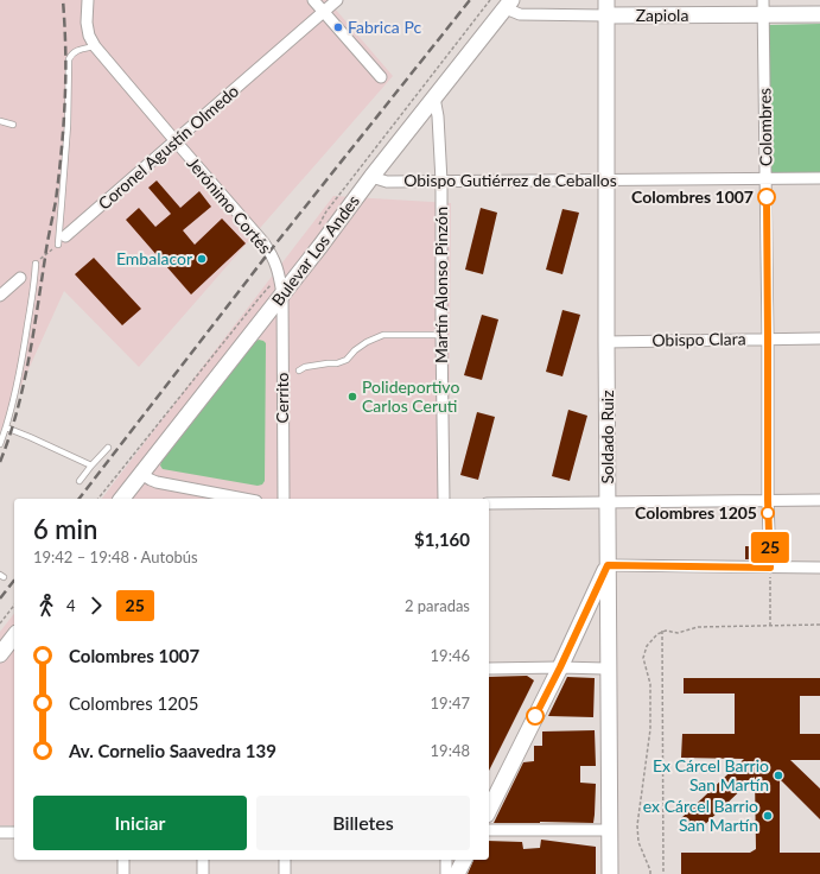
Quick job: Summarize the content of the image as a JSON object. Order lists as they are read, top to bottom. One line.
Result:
{"streets":{"main road":["Zapiola","Bulevar Los Andes","Soldado Ruiz"],"street":["Colombres","Coronel Agustín Olmedo","Obispo Gutiérrez de Ceballos","Jerónimo Cortés","Martín Alonso Pinzón","Obispo Clara","Cerrito"]},"crossings":[["Zapiola","Colombres"],["Zapiola","Bulevar Los Andes"],["Zapiola","Soldado Ruiz"],["Colombres","Obispo Gutiérrez de Ceballos"],["Colombres","Obispo Clara"],["Coronel Agustín Olmedo","Jerónimo Cortés"],["Obispo Gutiérrez de Ceballos","Bulevar Los Andes"],["Obispo Gutiérrez de Ceballos","Martín Alonso Pinzón"],["Obispo Gutiérrez de Ceballos","Soldado Ruiz"],["Jerónimo Cortés","Bulevar Los Andes"],["Jerónimo Cortés","Cerrito"],["Bulevar Los Andes","Martín Alonso Pinzón"],["Bulevar Los Andes","Cerrito"],["Obispo Clara","Soldado Ruiz"]],"places":["Fabrica Pc","Colombres 1007","Embalacor","Polideportivo Carlos Ceruti","Colombres 1205","Ex Cárcel Barrio San Martín","ex Cárcel Barrio San Martín"],"lines":["bus line 25"],"page":{"on_map":"25","heading":["6 min","19:42 – 19:48 · Autobús","$1,160"],"legs":["4","25","2 paradas"],"list":[{"name":"Colombres 1007","value":"19:46"},{"name":"Colombres 1205","value":"19:47"},{"name":"Av. Cornelio Saavedra 139","value":"19:48"}],"buttons":["Iniciar","Billetes"]}}
